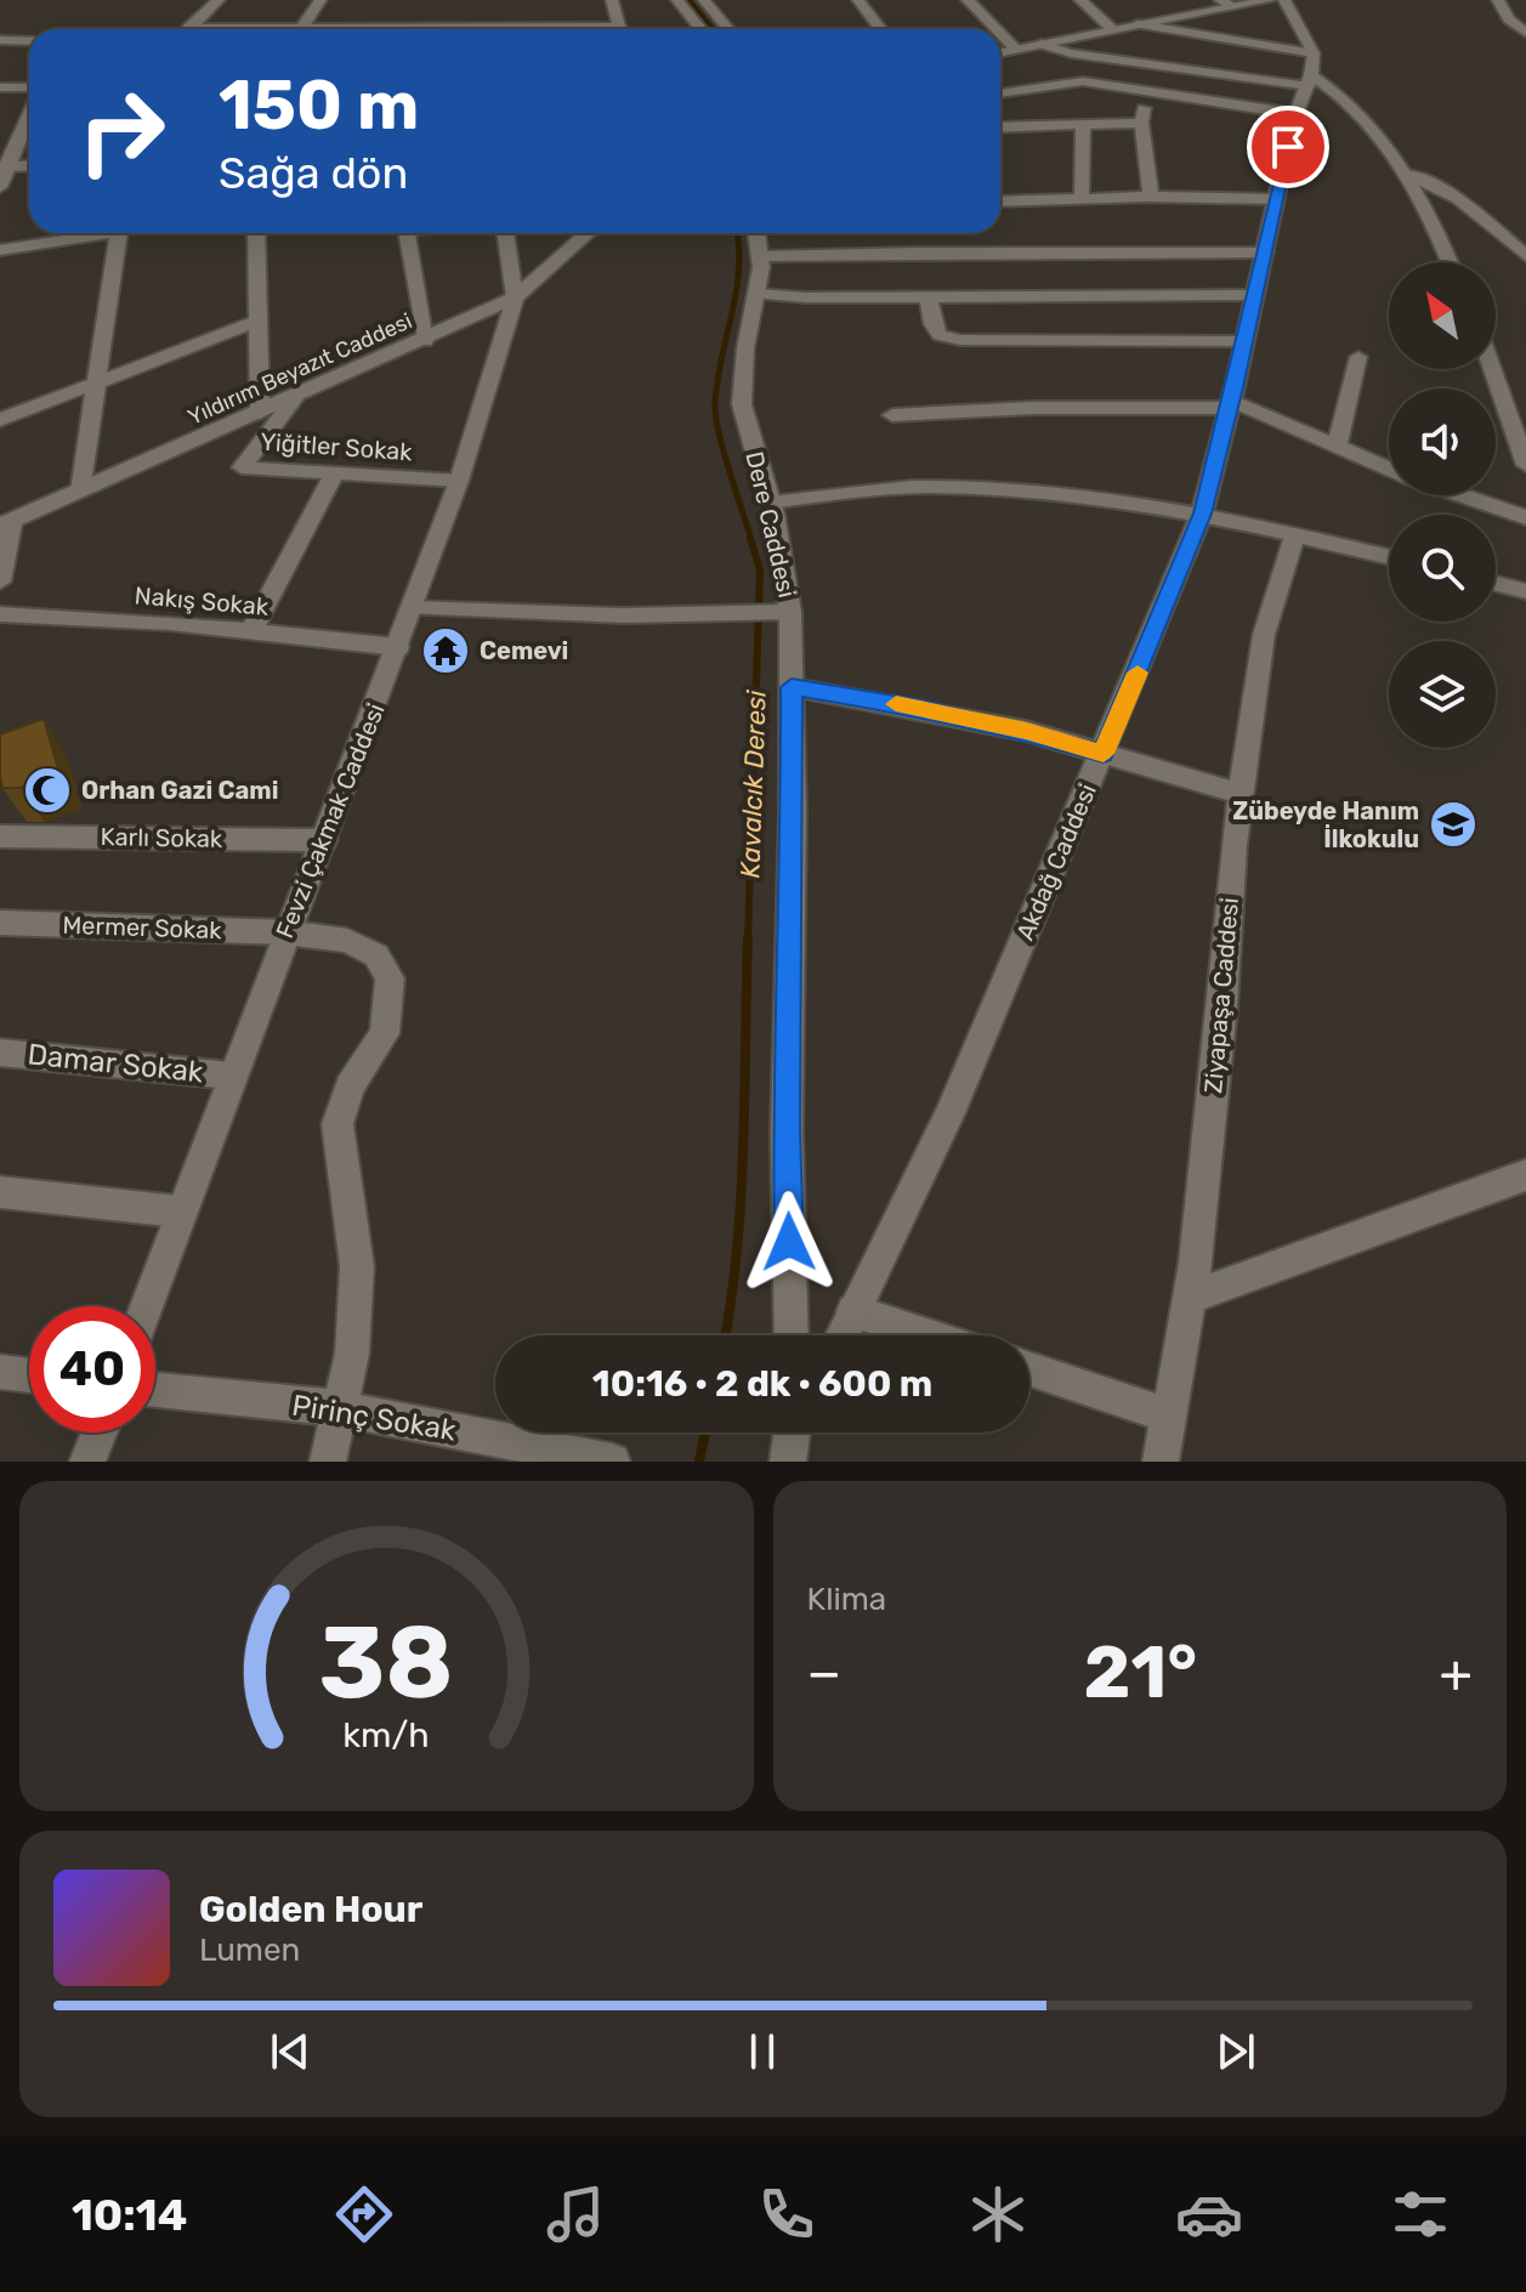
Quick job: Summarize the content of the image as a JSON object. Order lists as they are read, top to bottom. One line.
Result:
{"streets":{"street":["Yıldırım Beyazıt Caddesi","Yiğitler Sokak","Dere Caddesi","Nakış Sokak","Fevzi Çakmak Caddesi","Karlı Sokak","Akdağ Caddesi","Mermer Sokak","Ziyapaşa Caddesi","Damar Sokak","Pirinç Sokak"]},"crossings":[["Yıldırım Beyazıt Caddesi","Yiğitler Sokak"],["Yıldırım Beyazıt Caddesi","Fevzi Çakmak Caddesi"],["Yiğitler Sokak","Fevzi Çakmak Caddesi"],["Nakış Sokak","Fevzi Çakmak Caddesi"],["Fevzi Çakmak Caddesi","Karlı Sokak"],["Fevzi Çakmak Caddesi","Mermer Sokak"],["Fevzi Çakmak Caddesi","Damar Sokak"],["Mermer Sokak","Pirinç Sokak"]],"water":["Kavalcık Deresi"],"places":{"temple":["Cemevi"],"mosque":["Orhan Gazi Cami"],"school or university":["Zübeyde Hanım İlkokulu"]},"north":"top left","page":{"turn":["150 m","Sağa dön"],"limit":"40","trip":"10:16 · 2 dk · 600 m","tile":"Klima","heat":["−","21°","+"],"song":["Golden Hour","Lumen"],"tabs":"10:14","gauge":["38","km/h"]}}
